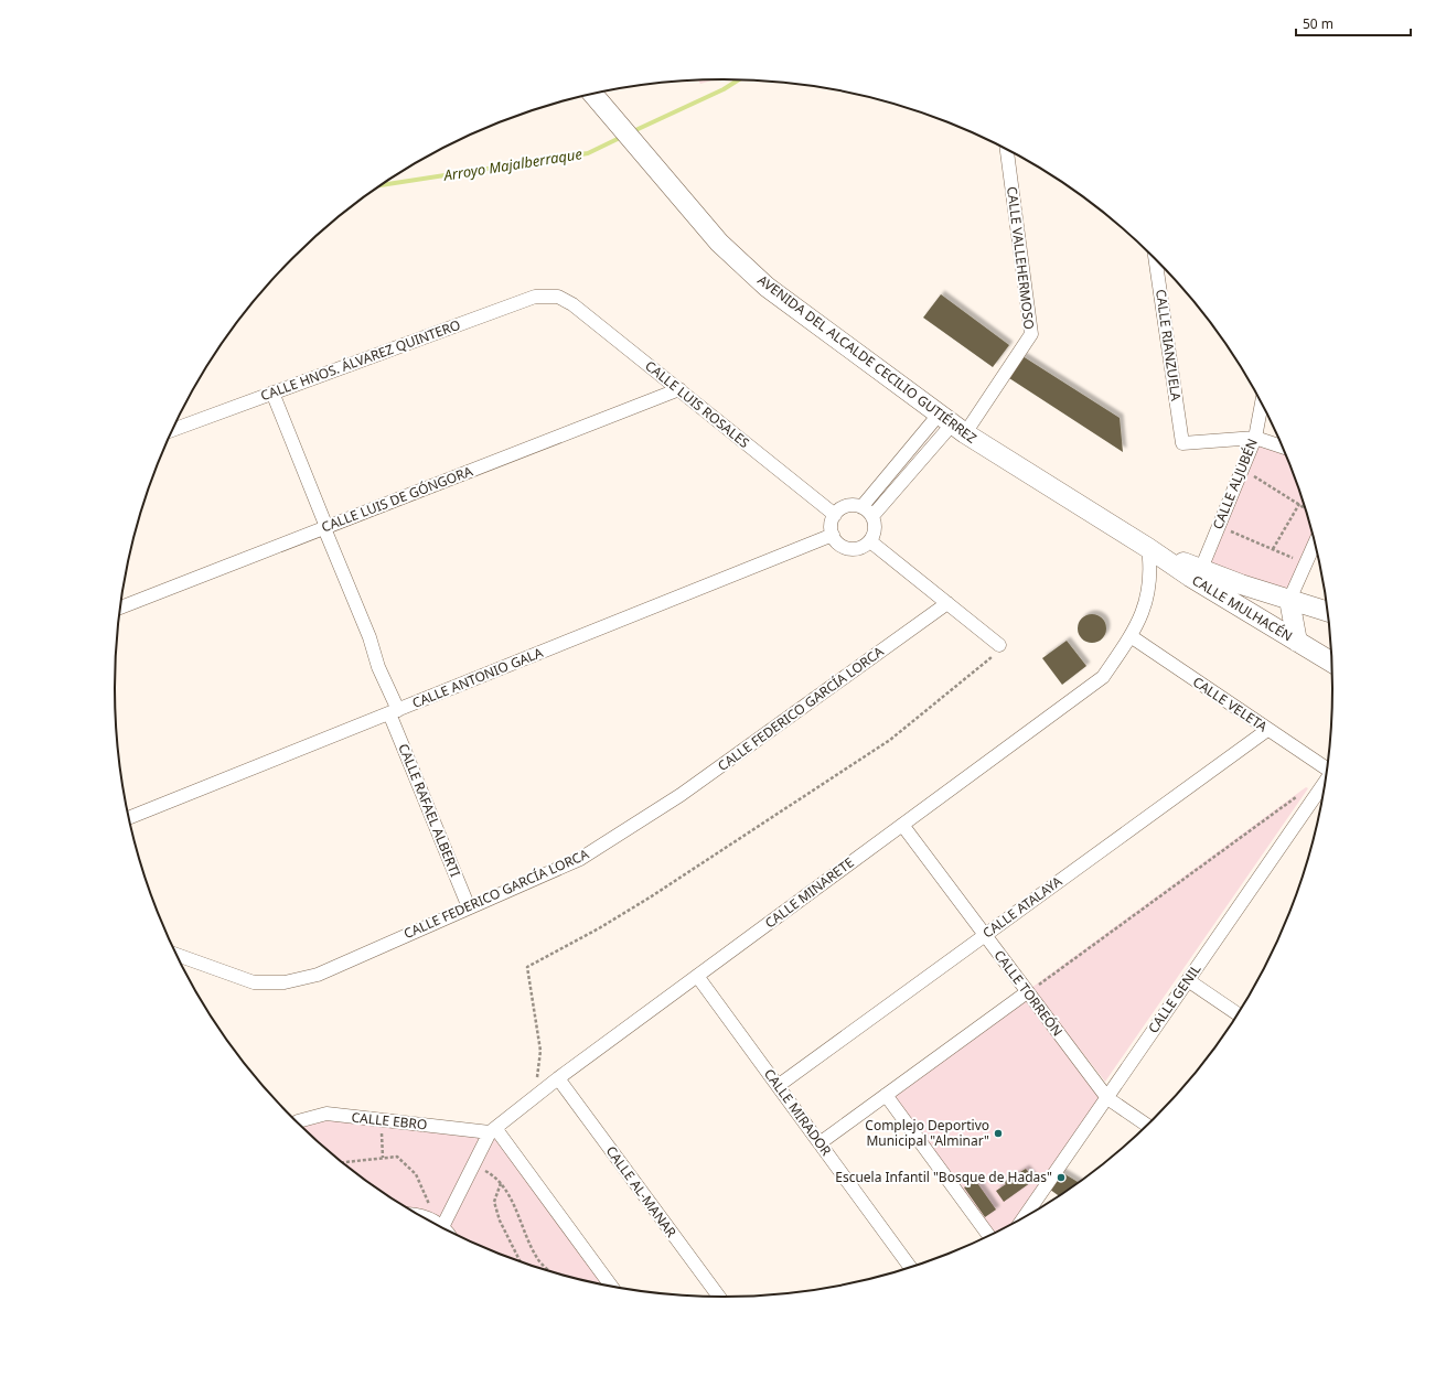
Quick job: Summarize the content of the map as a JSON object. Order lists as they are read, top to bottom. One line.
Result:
{"streets":{"street":["CALLE VALLEHERMOSO","CALLE RIANZUELA","AVENIDA DEL ALCALDE CECILIO GUTIÉRREZ","CALLE HNOS. ÁLVAREZ QUINTERO","CALLE LUIS ROSALES","CALLE ALJUBÉN","CALLE LUIS DE GÓNGORA","CALLE MULHACÉN","CALLE ANTONIO GALA","CALLE VELETA","CALLE FEDERICO GARCÍA LORCA","CALLE RAFAEL ALBERTI","CALLE MINARETE","CALLE ATALAYA","CALLE TORREÓN","CALLE GENIL","CALLE MIRADOR","CALLE EBRO","CALLE AL-MANAR"]},"crossings":[["CALLE VALLEHERMOSO","AVENIDA DEL ALCALDE CECILIO GUTIÉRREZ"],["CALLE RIANZUELA","CALLE ALJUBÉN"],["AVENIDA DEL ALCALDE CECILIO GUTIÉRREZ","CALLE MULHACÉN"],["AVENIDA DEL ALCALDE CECILIO GUTIÉRREZ","CALLE MINARETE"],["CALLE HNOS. ÁLVAREZ QUINTERO","CALLE LUIS ROSALES"],["CALLE HNOS. ÁLVAREZ QUINTERO","CALLE RAFAEL ALBERTI"],["CALLE LUIS ROSALES","CALLE LUIS DE GÓNGORA"],["CALLE LUIS ROSALES","CALLE ANTONIO GALA"],["CALLE LUIS DE GÓNGORA","CALLE RAFAEL ALBERTI"],["CALLE MULHACÉN","CALLE MINARETE"],["CALLE ANTONIO GALA","CALLE RAFAEL ALBERTI"],["CALLE VELETA","CALLE MINARETE"],["CALLE VELETA","CALLE ATALAYA"],["CALLE FEDERICO GARCÍA LORCA","CALLE RAFAEL ALBERTI"],["CALLE MINARETE","CALLE TORREÓN"],["CALLE MINARETE","CALLE MIRADOR"],["CALLE MINARETE","CALLE EBRO"],["CALLE MINARETE","CALLE AL-MANAR"],["CALLE ATALAYA","CALLE TORREÓN"],["CALLE ATALAYA","CALLE MIRADOR"],["CALLE TORREÓN","CALLE GENIL"]],"water":["Arroyo Majalberraque"],"places":["Complejo Deportivo Municipal \"Alminar\"","Escuela Infantil \"Bosque de Hadas\""],"scale_bar":"50 m"}
